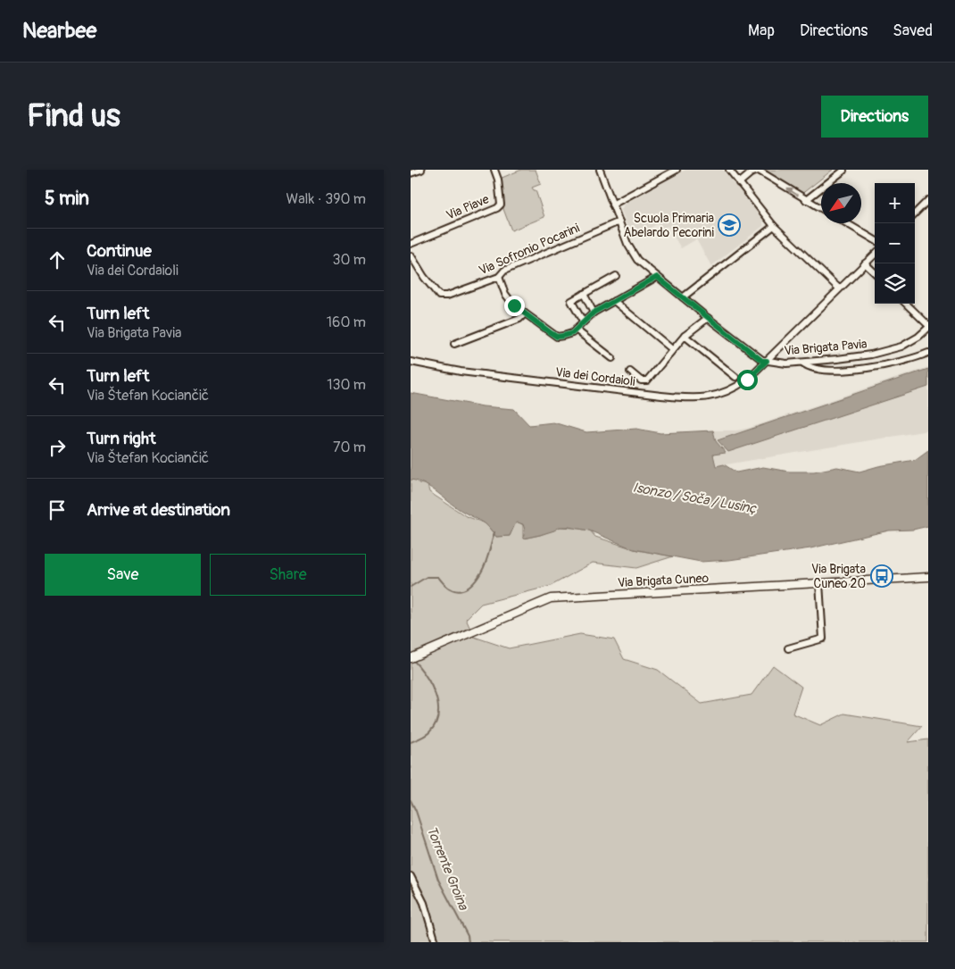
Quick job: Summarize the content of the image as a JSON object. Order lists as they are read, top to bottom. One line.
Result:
{"streets":{"main road":["Via Brigata Cuneo"],"street":["Via Piave","Via Sofronio Pocarini","Via Brigata Pavia","Via dei Cordaioli"]},"crossings":[["Via Sofronio Pocarini","Via Brigata Pavia"],["Via Brigata Pavia","Via dei Cordaioli"]],"water":["Isonzo / Soča / Lusinç","Torrente Groina"],"places":{"school or university":["Scuola Primaria Abelardo Pecorini"],"bus stop":["Via Brigata Cuneo 20"]},"north":"bottom left","page":{"header":"Nearbee","nav":["Map","Directions","Saved"],"buttons":["Directions",["Save","Share"]],"title":"Find us","heading":["5 min","Walk · 390 m"],"map_buttons":["+","−"],"list":[["Continue","Via dei Cordaioli","30 m"],["Turn left","Via Brigata Pavia","160 m"],["Turn left","Via Štefan Kociančič","130 m"],["Turn right","Via Štefan Kociančič","70 m"],"Arrive at destination"]}}
